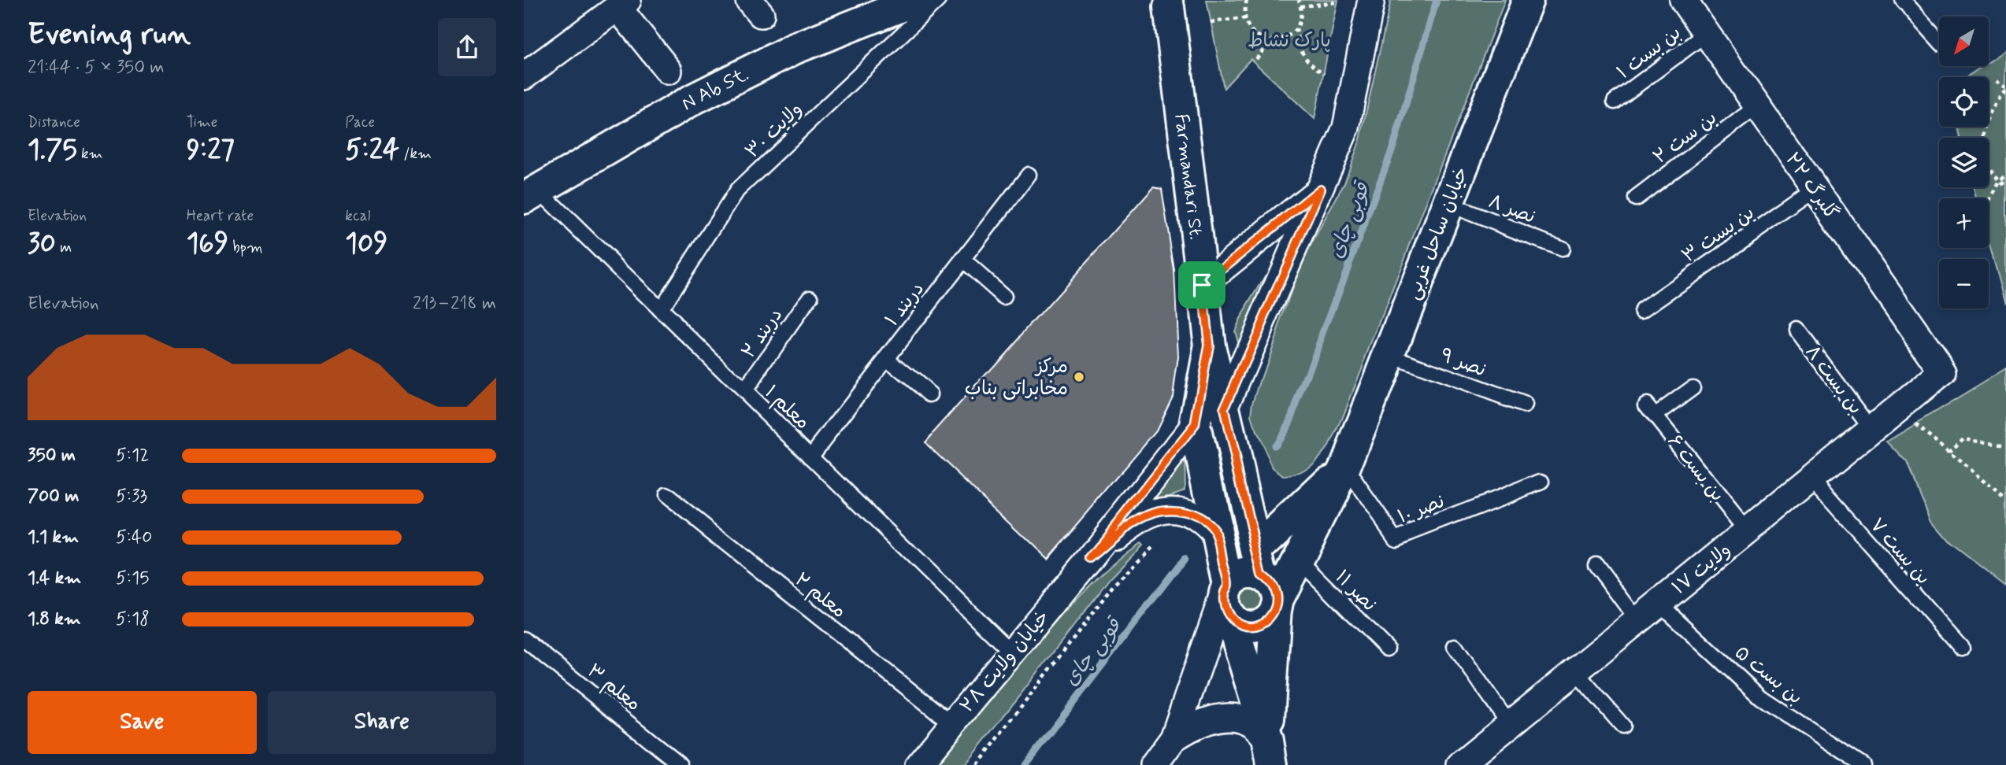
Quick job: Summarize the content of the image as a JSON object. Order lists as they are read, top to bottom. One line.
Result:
{"streets":{"main road":["N Ab St.","Farmandari St.","خیابان ساحل غربی"],"street":["گلبرگ ۲۲","ولایت ۱۷","خیابان ولایت ۲۸"],"lane":["بن بست ۱","ولایت ۳۰","بن ست ۲","نصر ۸","بن بست ۳","دربند ۱","دربند ۲","نصر ۹","بن بست ۸","معلم ۱","بن بست ۶","نصر ۱۰","بن بست ۷","نصر ۱۱","معلم ۲","بن بست ۵","معلم ۳"]},"crossings":[["بن بست ۱","گلبرگ ۲۲"],["N Ab St.","معلم ۱"],["ولایت ۳۰","معلم ۱"],["بن ست ۲","گلبرگ ۲۲"],["گلبرگ ۲۲","بن بست ۳"],["گلبرگ ۲۲","ولایت ۱۷"],["نصر ۸","خیابان ساحل غربی"],["خیابان ساحل غربی","نصر ۹"],["خیابان ساحل غربی","نصر ۱۰"],["خیابان ساحل غربی","نصر ۱۱"],["دربند ۱","معلم ۱"],["دربند ۲","معلم ۱"],["بن بست ۸","ولایت ۱۷"],["معلم ۱","خیابان ولایت ۲۸"],["بن بست ۶","ولایت ۱۷"],["بن بست ۷","ولایت ۱۷"],["ولایت ۱۷","بن بست ۵"],["معلم ۲","خیابان ولایت ۲۸"]],"water":["قوبی چای"],"parks":["پارک نشاط"],"places":["مرکز مخابراتی بناب"],"north":"bottom left","page":{"heading":["Evening run","21:44 · 5 × 350 m"],"map_buttons":["+","−"],"stats":[["Distance","1.75 km"],["Time","9:27"],["Pace","5:24 /km"],["Elevation","30 m"],["Heart rate","169 bpm"],["kcal","109"]],"chart":["Elevation","213–218 m"],"list":[{"name":"350 m","note":"5:12"},{"name":"700 m","note":"5:33"},{"name":"1.1 km","note":"5:40"},{"name":"1.4 km","note":"5:15"},{"name":"1.8 km","note":"5:18"}],"buttons":["Save","Share"]}}
